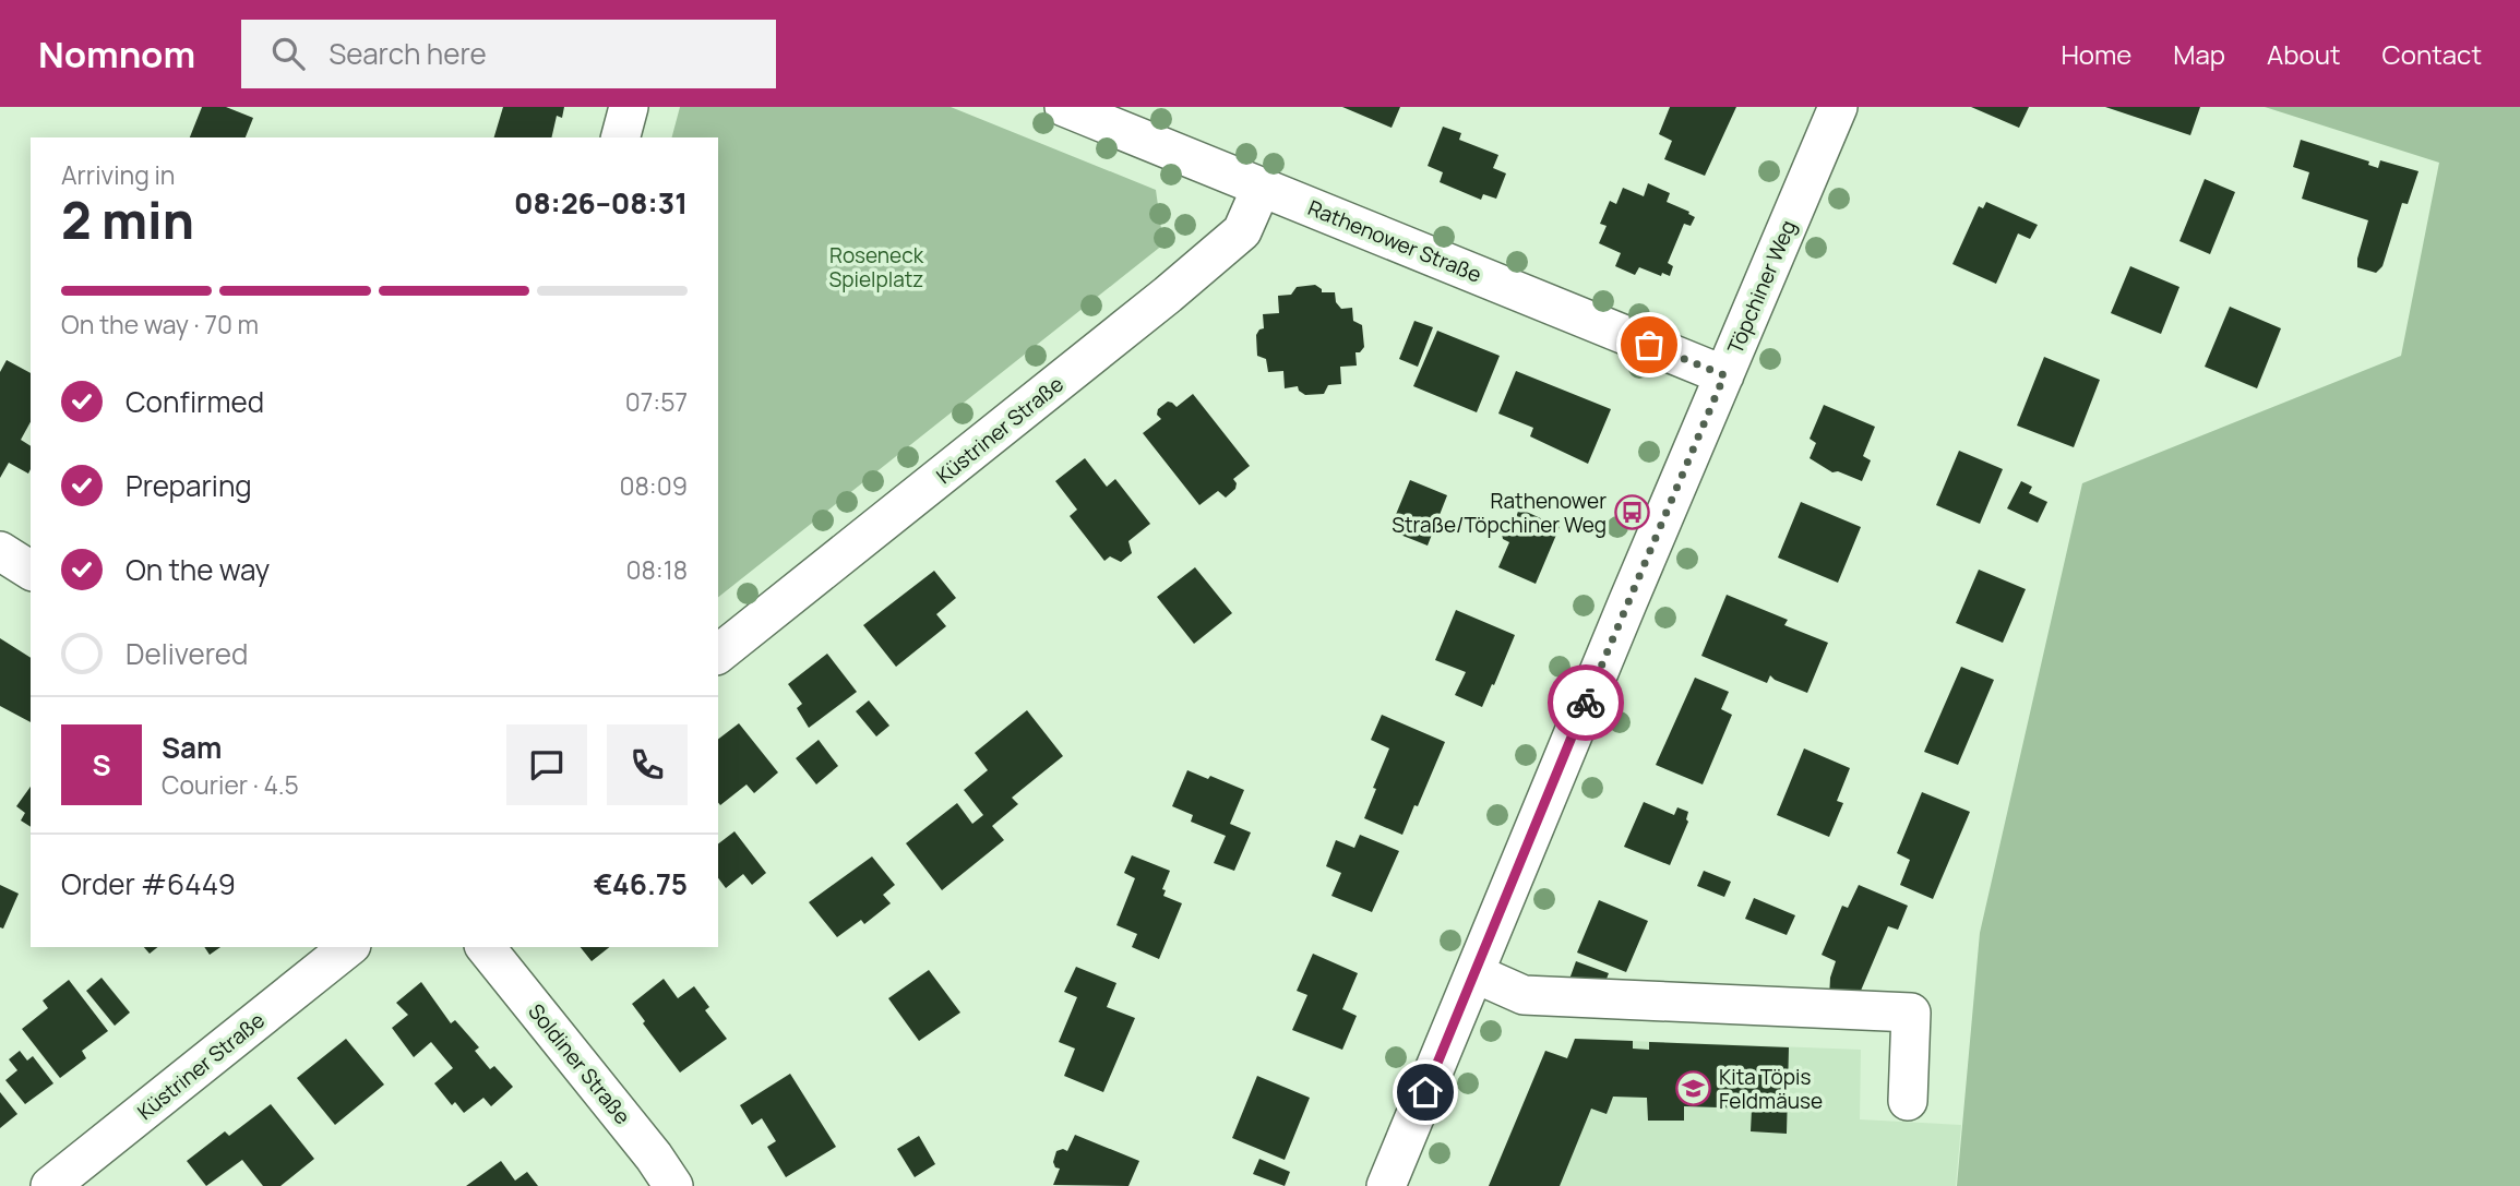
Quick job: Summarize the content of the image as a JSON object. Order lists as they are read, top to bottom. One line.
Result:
{"streets":{"street":["Rathenower Straße","Töpchiner Weg","Küstriner Straße","Soldiner Straße"]},"crossings":[["Rathenower Straße","Töpchiner Weg"],["Rathenower Straße","Küstriner Straße"]],"parks":["Roseneck Spielplatz"],"places":{"bus stop":["Rathenower Straße/Töpchiner Weg"],"school or university":["Kita Töpis Feldmäuse"]},"page":{"header":"Nomnom","search":"Search here","nav":["Home","Map","About","Contact"],"heading":["2 min","Arriving in","08:26–08:31"],"panel":["Sam","Courier · 4.5","Order #6449","€46.75"],"bar":"On the way · 70 m","list":[["Confirmed","07:57"],["Preparing","08:09"],["On the way","08:18"],"Delivered"],"round":"S"}}
